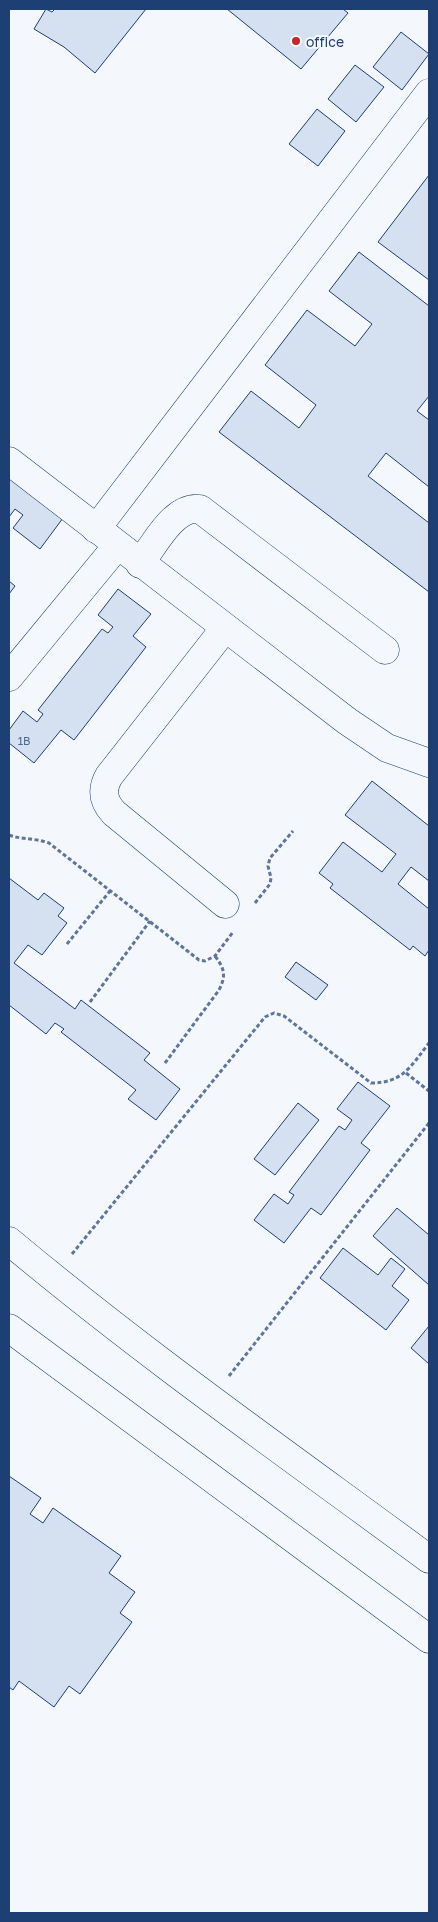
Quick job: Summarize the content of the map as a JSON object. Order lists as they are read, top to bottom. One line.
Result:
{"places":["office"],"house_numbers":["1B"]}
